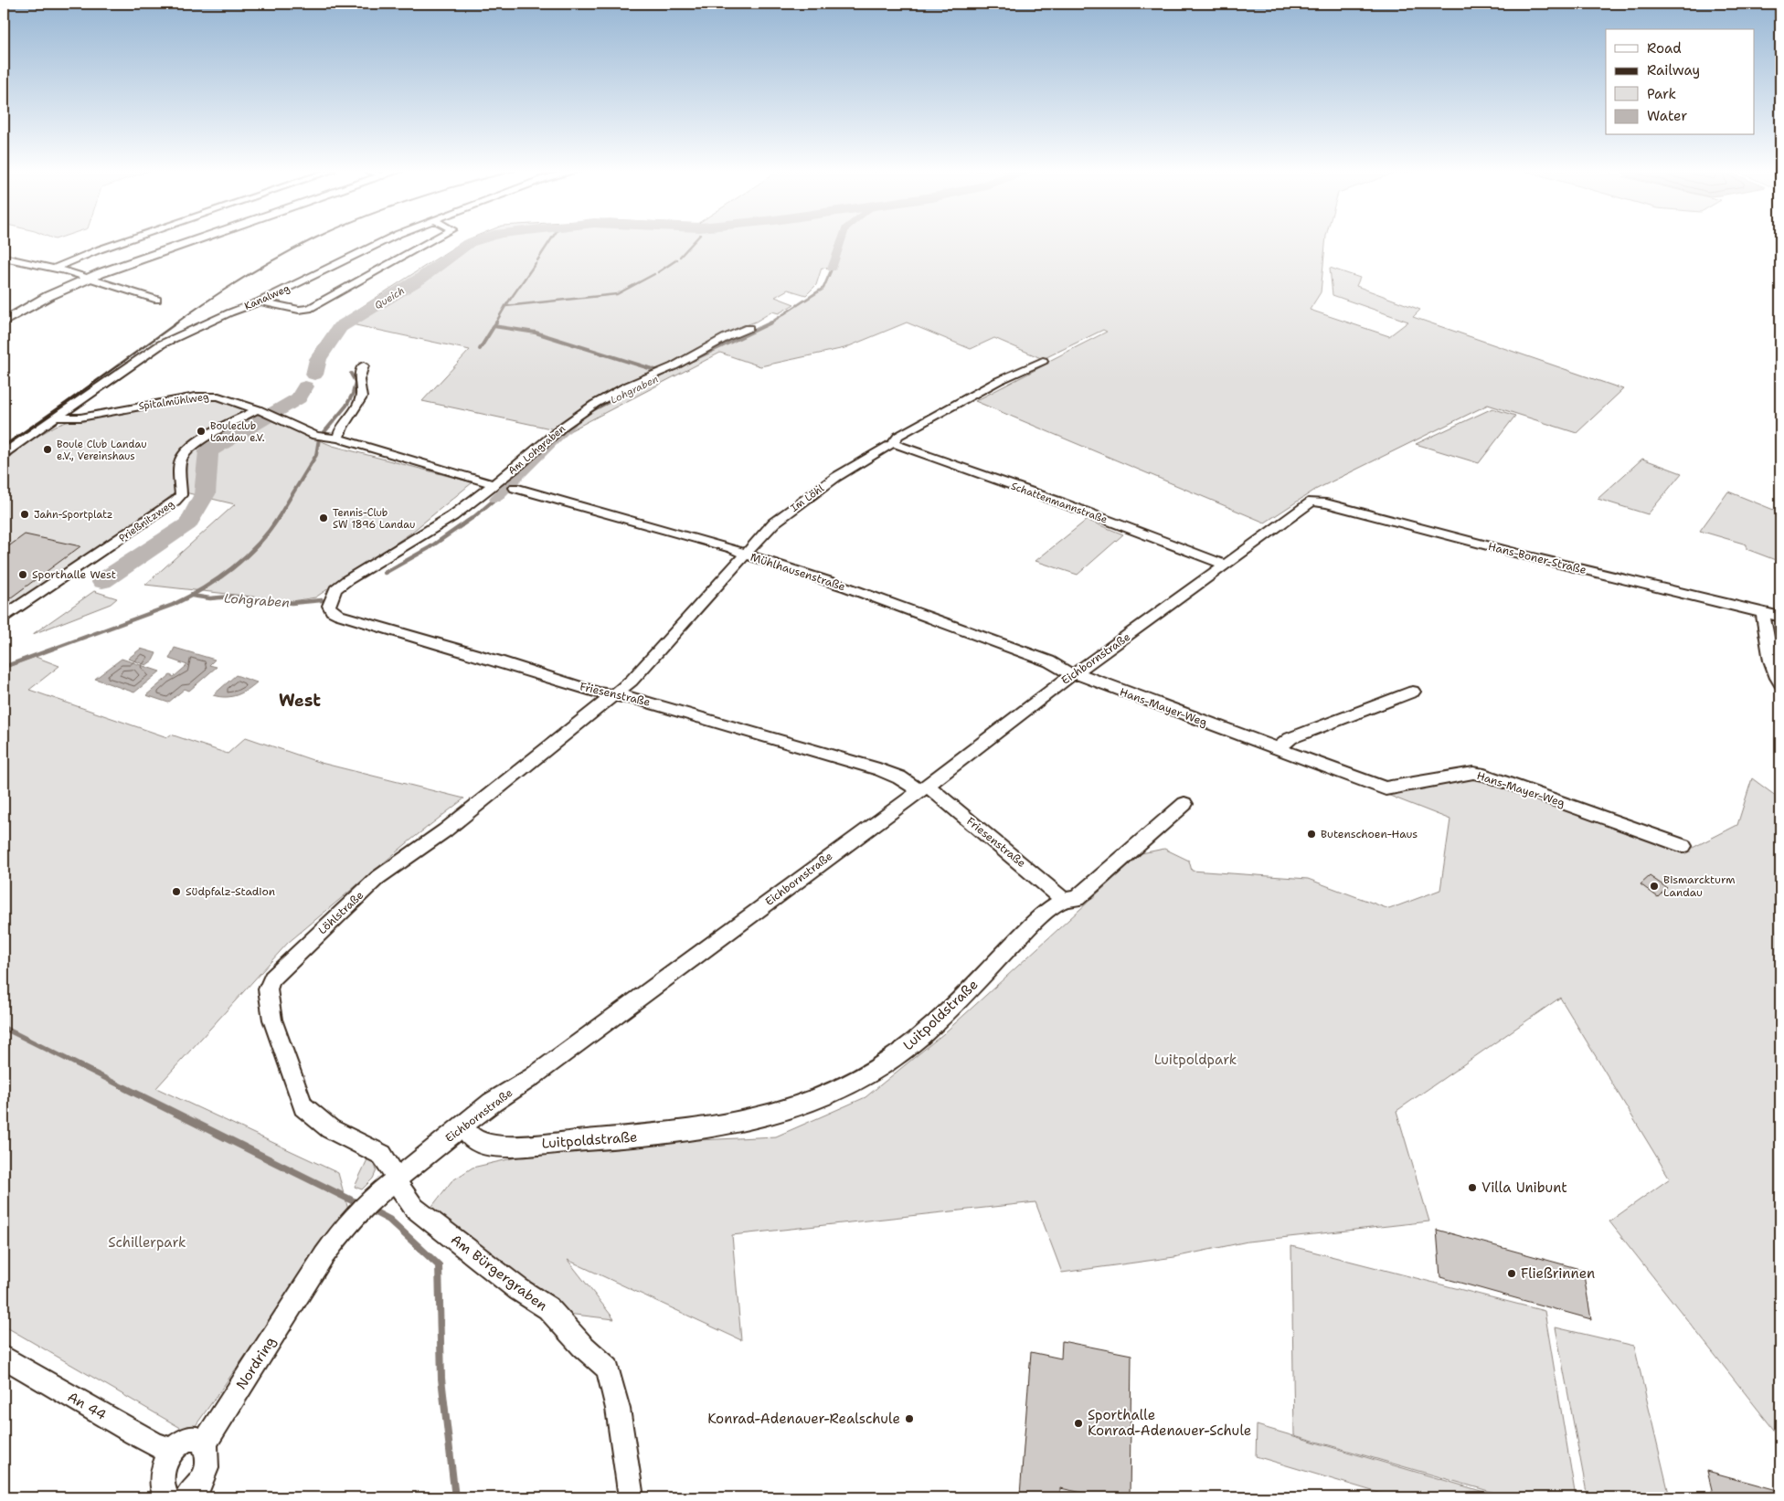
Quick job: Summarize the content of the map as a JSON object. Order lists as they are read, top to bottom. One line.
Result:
{"streets":{"street":["Kanalweg","Spitalmühlweg","Am Lohgraben","Im Löhl","Schattenmannstraße","Prießnitzweg","Hans-Boner-Straße","Mühlhausenstraße","Eichbornstraße","Friesenstraße","Hans-Mayer-Weg","Löhlstraße","Luitpoldstraße","Am Bürgergraben","Nordring","An 44"]},"crossings":[["Kanalweg","Spitalmühlweg"],["Spitalmühlweg","Am Lohgraben"],["Spitalmühlweg","Prießnitzweg"],["Am Lohgraben","Friesenstraße"],["Im Löhl","Schattenmannstraße"],["Im Löhl","Mühlhausenstraße"],["Im Löhl","Friesenstraße"],["Im Löhl","Löhlstraße"],["Schattenmannstraße","Eichbornstraße"],["Hans-Boner-Straße","Eichbornstraße"],["Mühlhausenstraße","Eichbornstraße"],["Mühlhausenstraße","Hans-Mayer-Weg"],["Eichbornstraße","Friesenstraße"],["Eichbornstraße","Hans-Mayer-Weg"],["Eichbornstraße","Löhlstraße"],["Eichbornstraße","Luitpoldstraße"],["Eichbornstraße","Am Bürgergraben"],["Eichbornstraße","Nordring"],["Friesenstraße","Löhlstraße"],["Friesenstraße","Luitpoldstraße"],["Löhlstraße","Am Bürgergraben"]],"districts":["West"],"water":["Queich","Lohgraben"],"parks":["Luitpoldpark","Schillerpark"],"places":["Bouleclub Landau e.V.","Boule Club Landau e.V., Vereinshaus","Jahn-Sportplatz","Tennis-Club SW 1896 Landau","Sporthalle West","Butenschoen-Haus","Bismarckturm Landau","Südpfalz-Stadion","Villa Unibunt","Fließrinnen","Konrad-Adenauer-Realschule","Sporthalle Konrad-Adenauer-Schule"],"legend":["Road","Railway","Park","Water"]}
